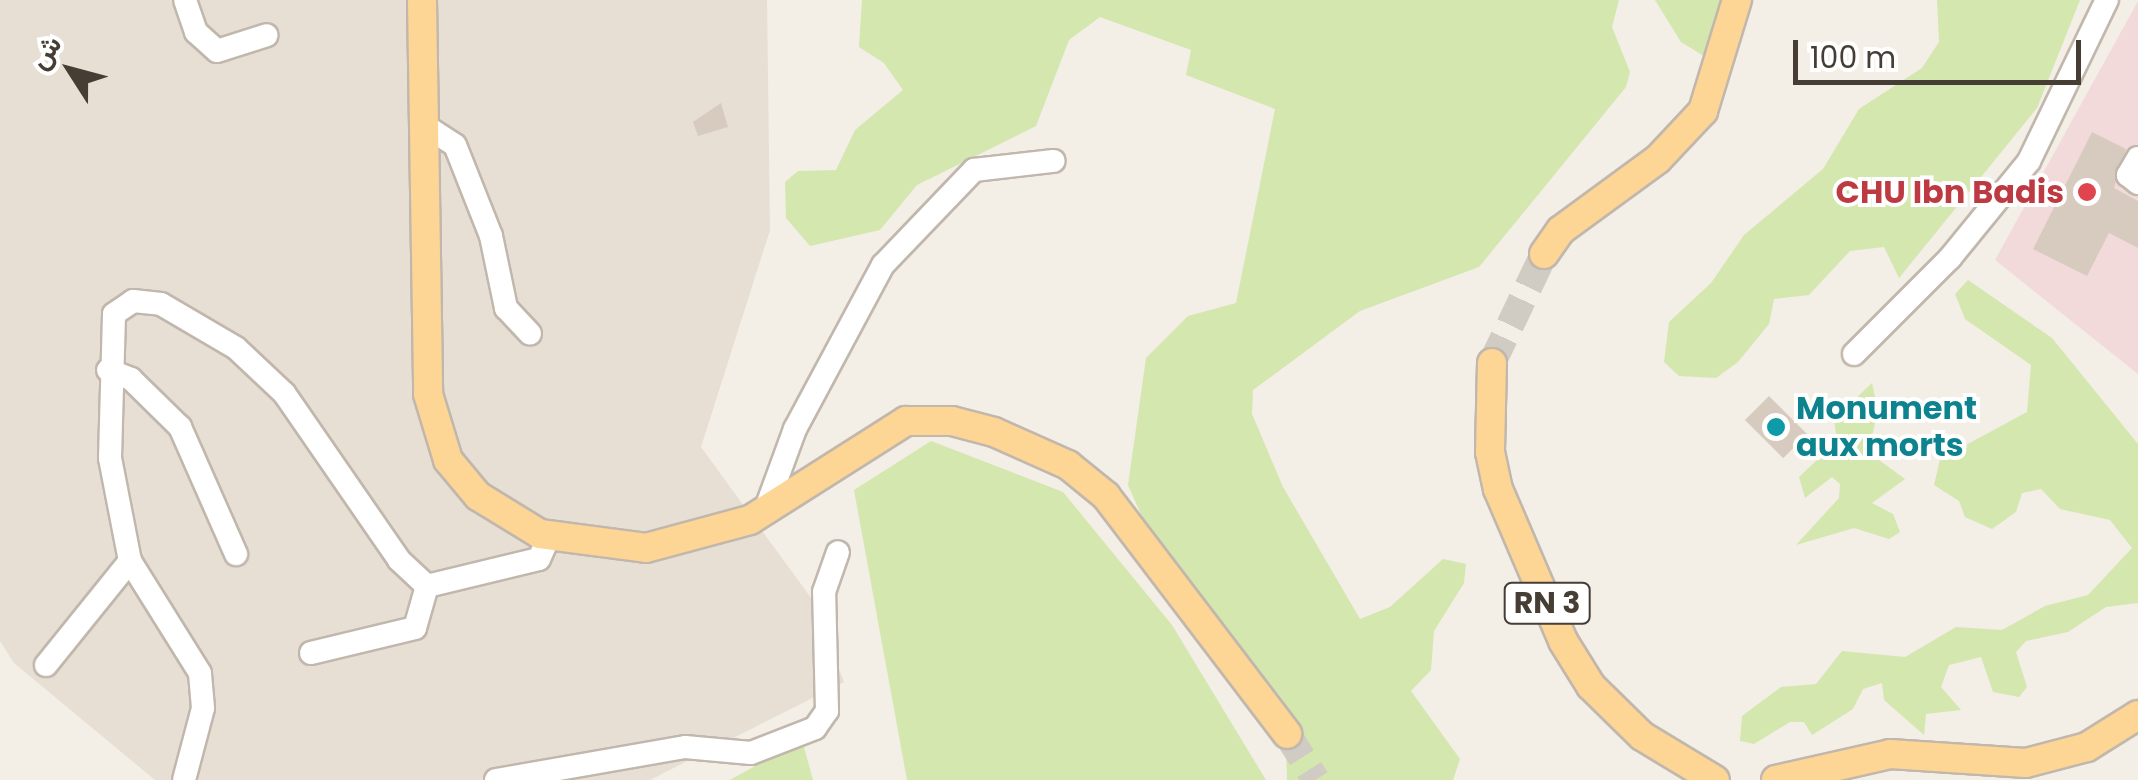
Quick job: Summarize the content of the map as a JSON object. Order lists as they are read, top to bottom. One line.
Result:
{"streets":{"main road":["RN 3"]},"places":["CHU Ibn Badis","Monument aux morts"],"scale_bar":"100 m","north":"top left"}
